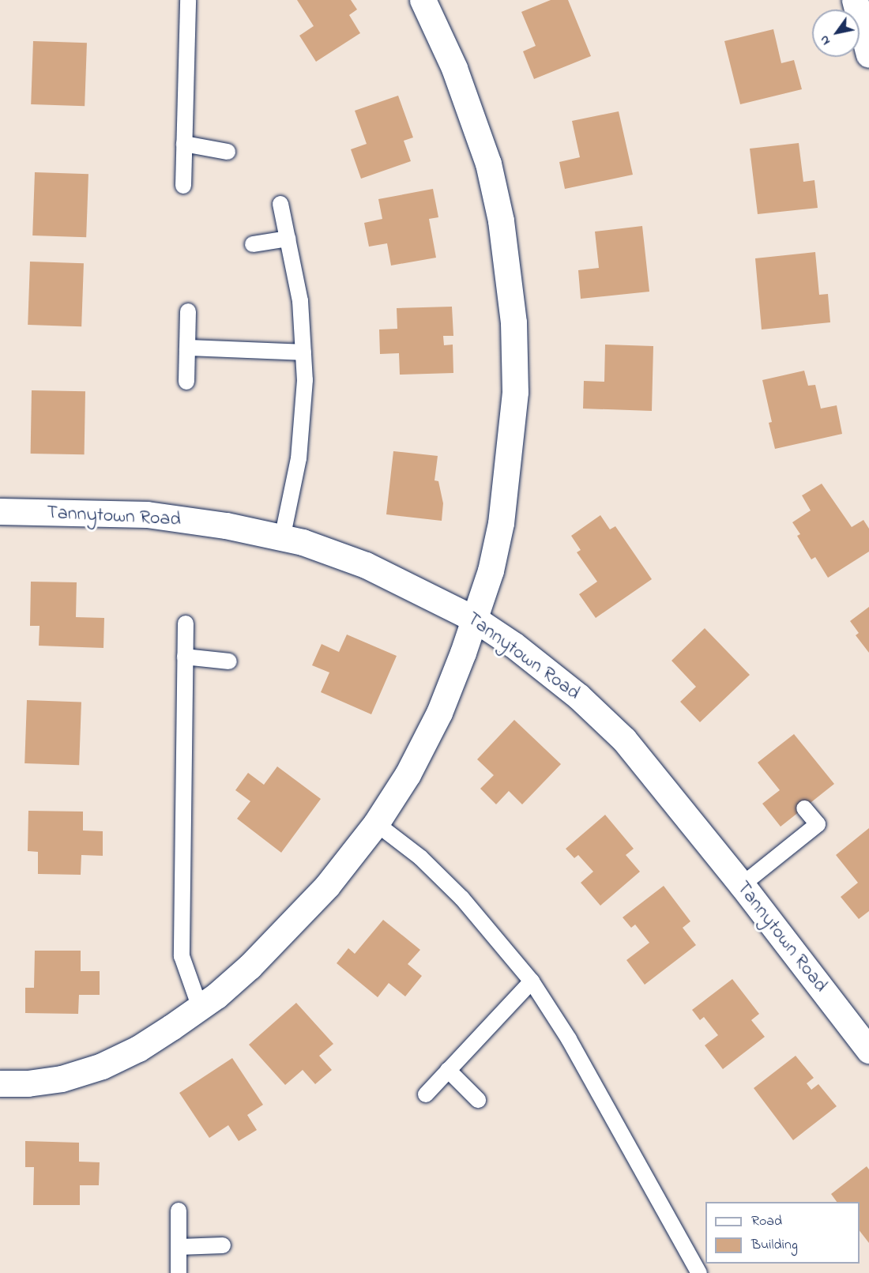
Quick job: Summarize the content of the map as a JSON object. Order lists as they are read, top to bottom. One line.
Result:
{"streets":{"street":["Tannytown Road"]},"legend":["Road","Building"],"north":"bottom left"}
